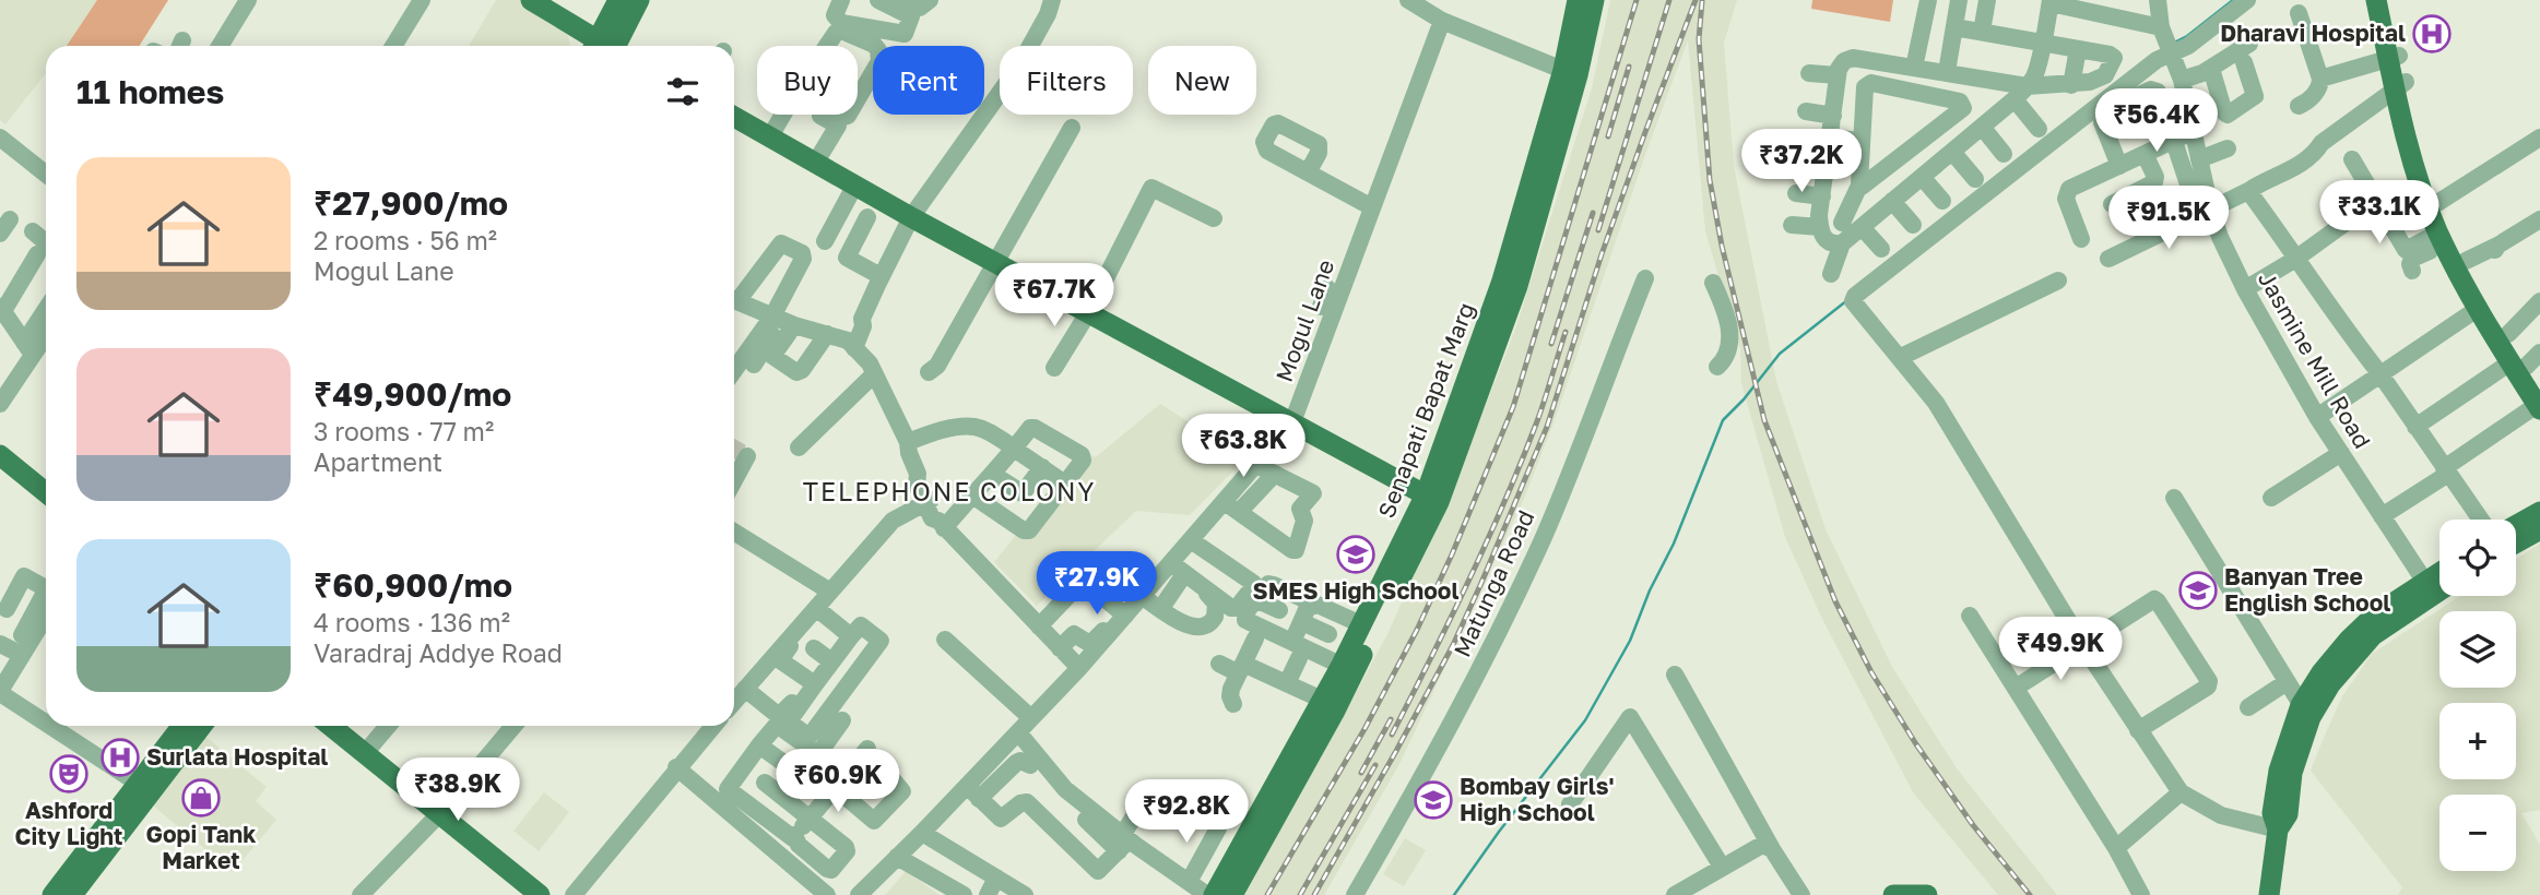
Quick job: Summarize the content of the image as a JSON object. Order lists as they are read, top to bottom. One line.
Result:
{"streets":{"main road":["Senapati Bapat Marg"],"street":["Mogul Lane","Jasmine Mill Road","Matunga Road"]},"districts":["TELEPHONE COLONY"],"places":{"hospital":["Dharavi Hospital","Surlata Hospital"],"school or university":["SMES High School","Banyan Tree English School","Bombay Girls' High School"],"theatre":["Ashford City Light"],"shop":["Gopi Tank Market"]},"page":{"chip":["Buy","Rent","Filters","New"],"heading":"11 homes","price":["₹56.4K","₹37.2K","₹33.1K","₹91.5K","₹67.7K","₹63.8K","₹27.9K","₹49.9K","₹60.9K","₹38.9K","₹92.8K"],"list":[{"name":"₹27,900/mo","note":"2 rooms · 56 m² · Mogul Lane"},{"name":"₹49,900/mo","note":"3 rooms · 77 m² · Apartment"},{"name":"₹60,900/mo","note":"4 rooms · 136 m² · Varadraj Addye Road"}],"map_buttons":["+","−"]}}
